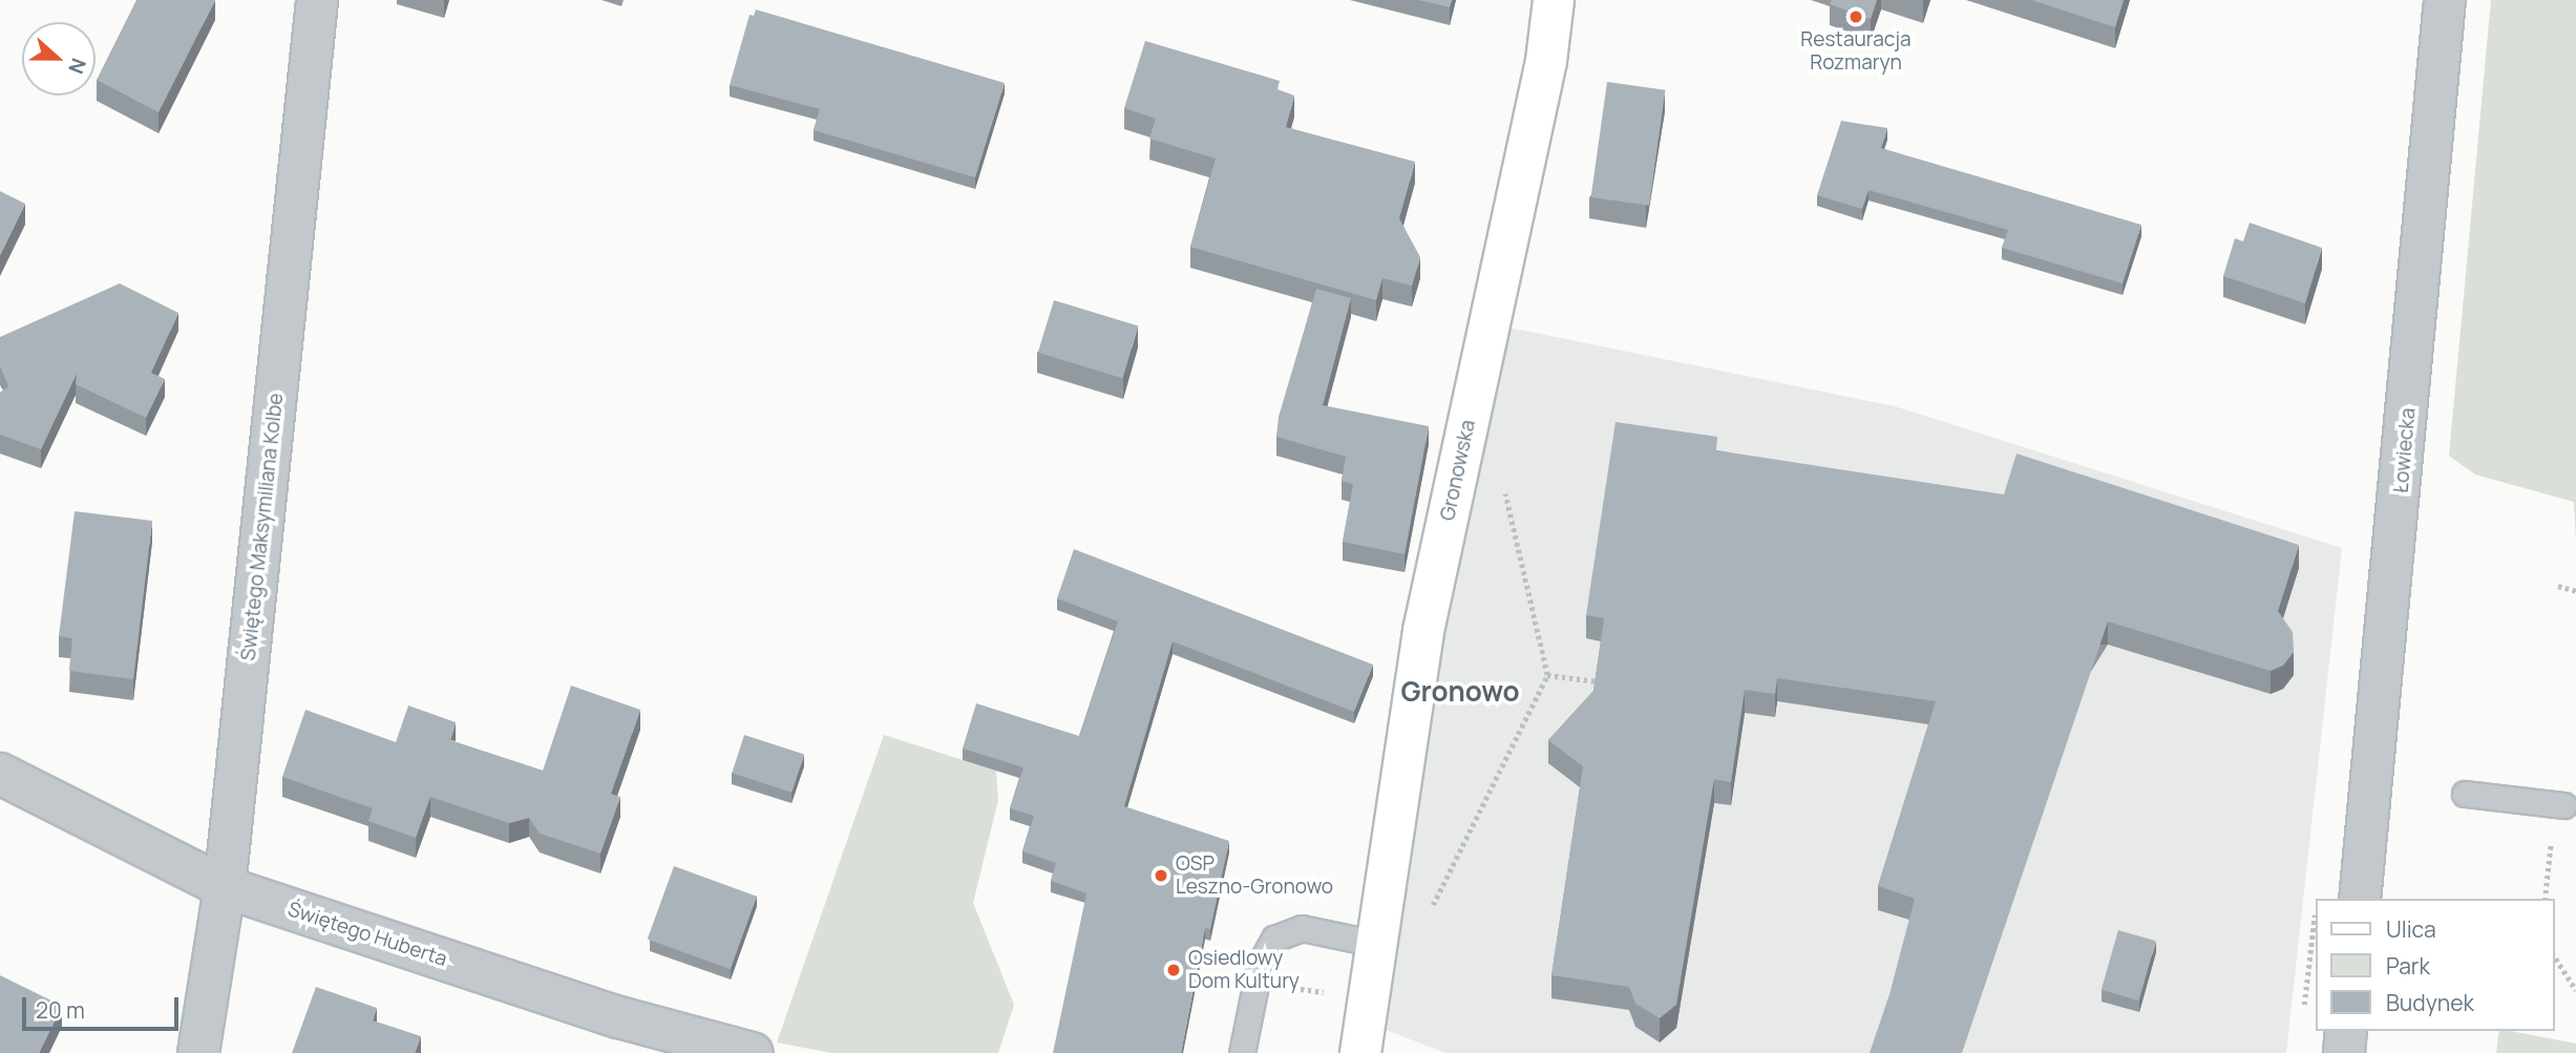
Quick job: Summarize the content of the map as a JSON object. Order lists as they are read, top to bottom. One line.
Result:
{"streets":{"street":["Łowiecka","Gronowska","Świętego Maksymiliana Kolbe","Świętego Huberta"]},"crossings":[["Świętego Maksymiliana Kolbe","Świętego Huberta"]],"districts":["Gronowo"],"places":["Restauracja Rozmaryn","OSP Leszno-Gronowo","Osiedlowy Dom Kultury"],"legend":["Ulica","Park","Budynek"],"scale_bar":"20 m","north":"right"}
